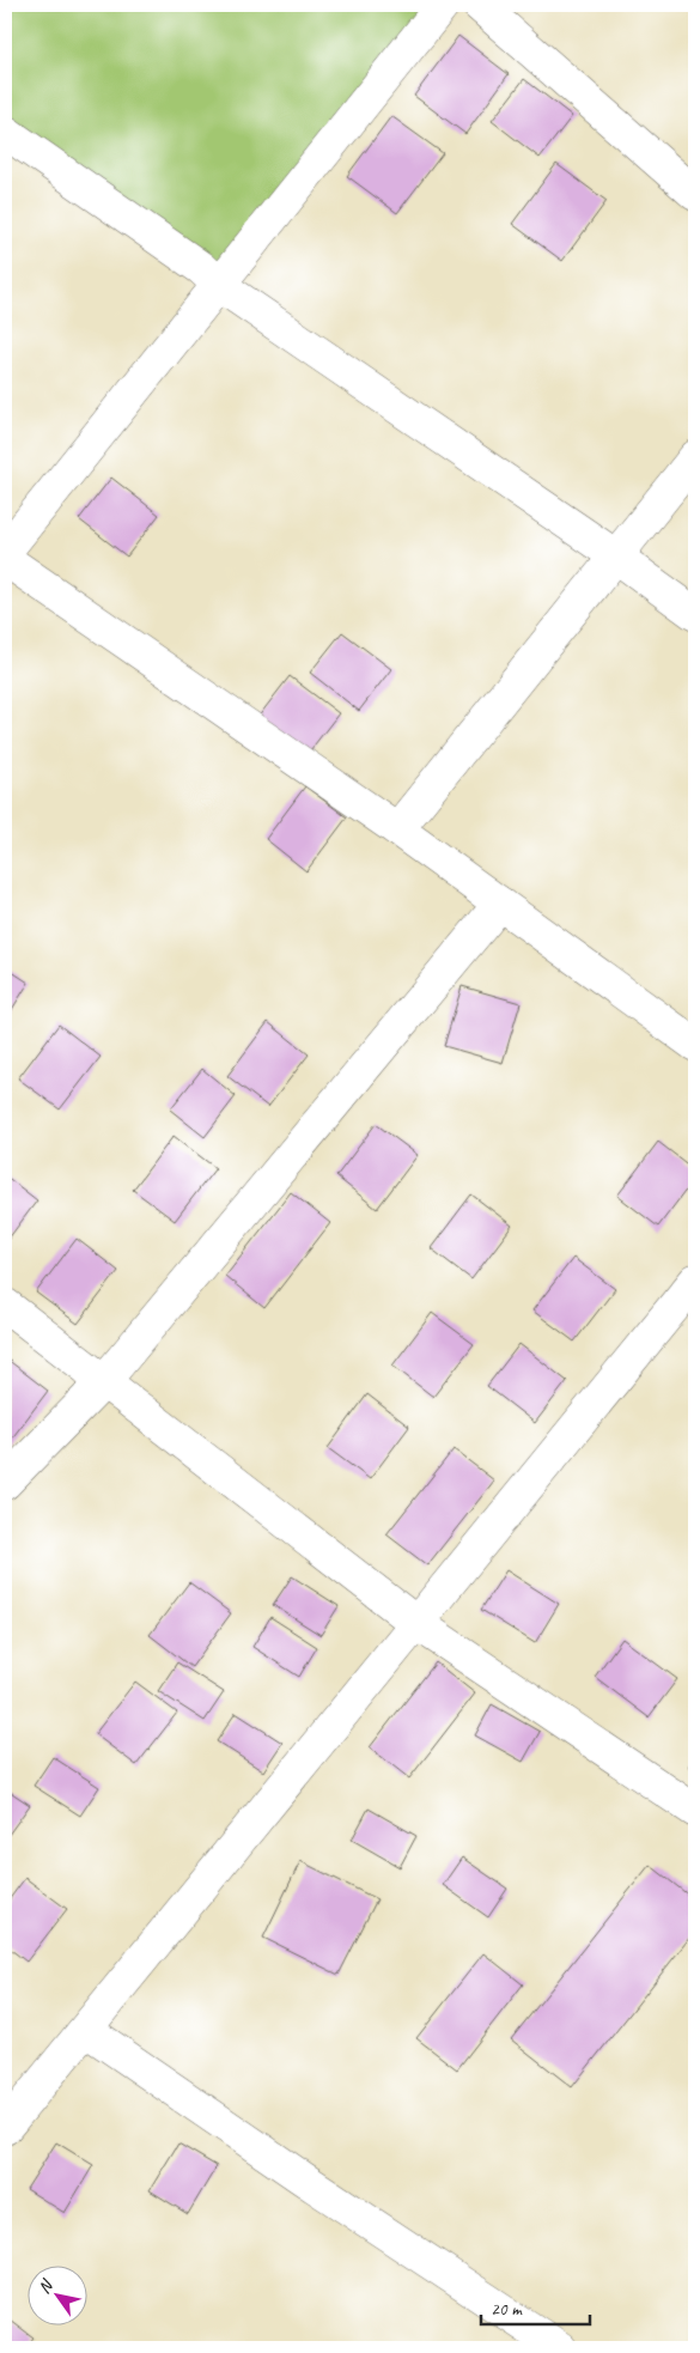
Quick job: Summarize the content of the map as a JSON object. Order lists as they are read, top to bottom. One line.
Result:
{"scale_bar":"20 m","north":"top left"}
